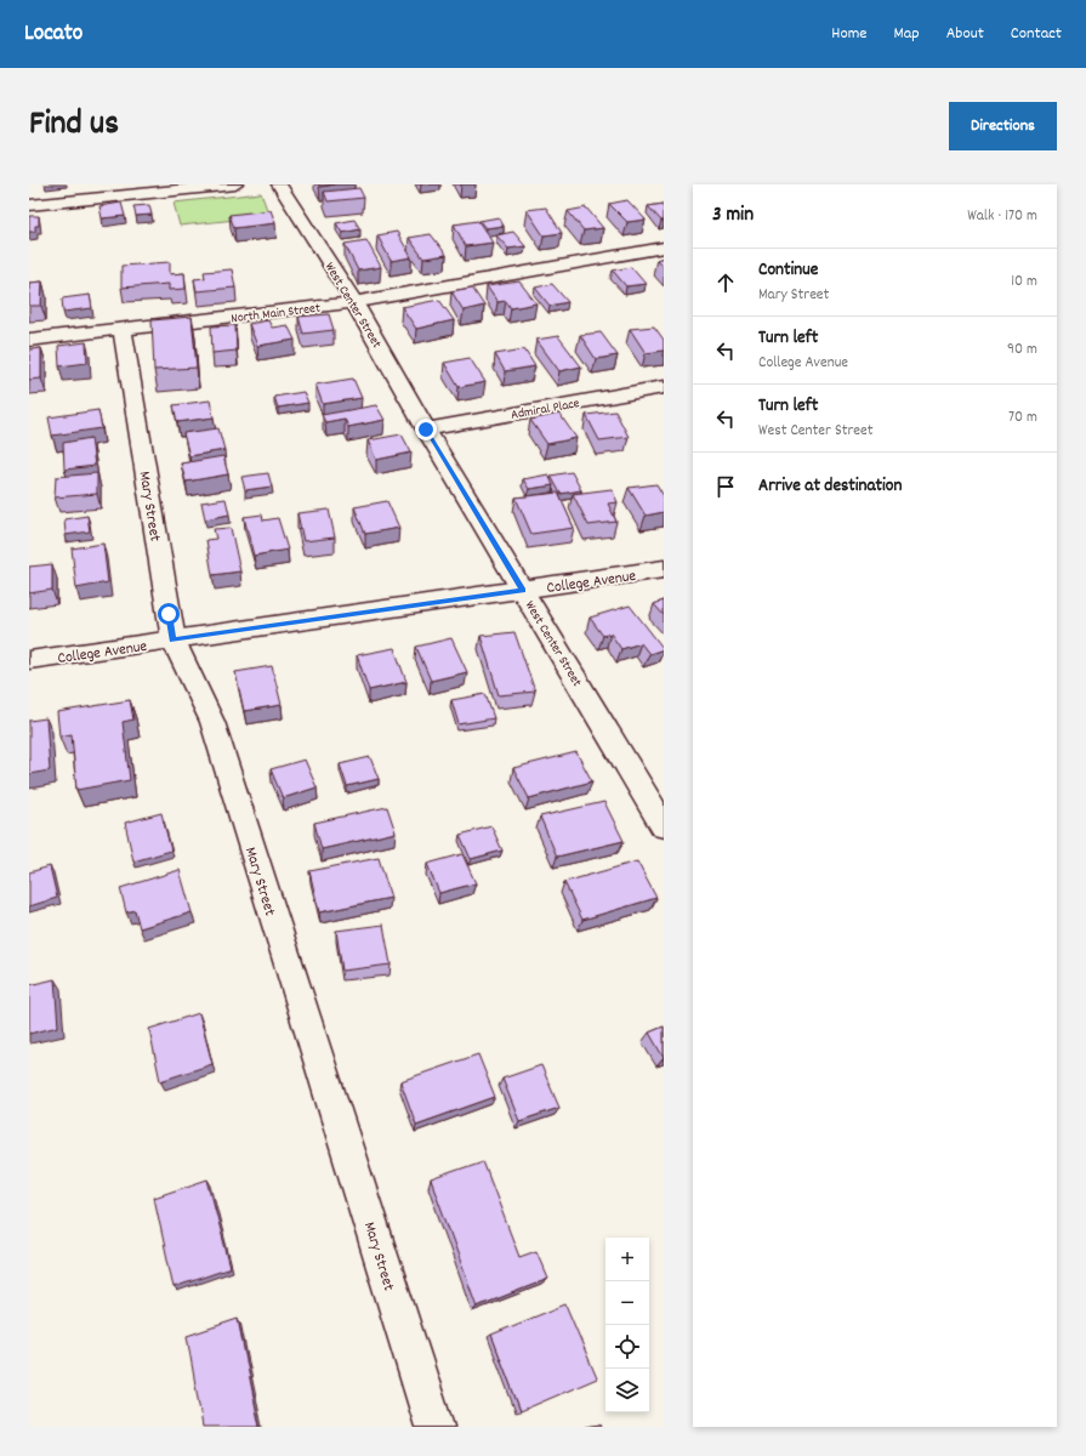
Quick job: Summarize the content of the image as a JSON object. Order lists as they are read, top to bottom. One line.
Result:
{"streets":{"street":["West Center Street","North Main Street","Admiral Place","Mary Street","College Avenue"]},"crossings":[["West Center Street","North Main Street"],["West Center Street","Admiral Place"],["West Center Street","College Avenue"],["North Main Street","Mary Street"],["Mary Street","College Avenue"]],"page":{"header":"Locato","nav":["Home","Map","About","Contact"],"title":"Find us","buttons":"Directions","heading":["3 min","Walk · 170 m"],"list":[["Continue","Mary Street","10 m"],["Turn left","College Avenue","90 m"],["Turn left","West Center Street","70 m"],"Arrive at destination"],"map_buttons":["+","−"]}}
